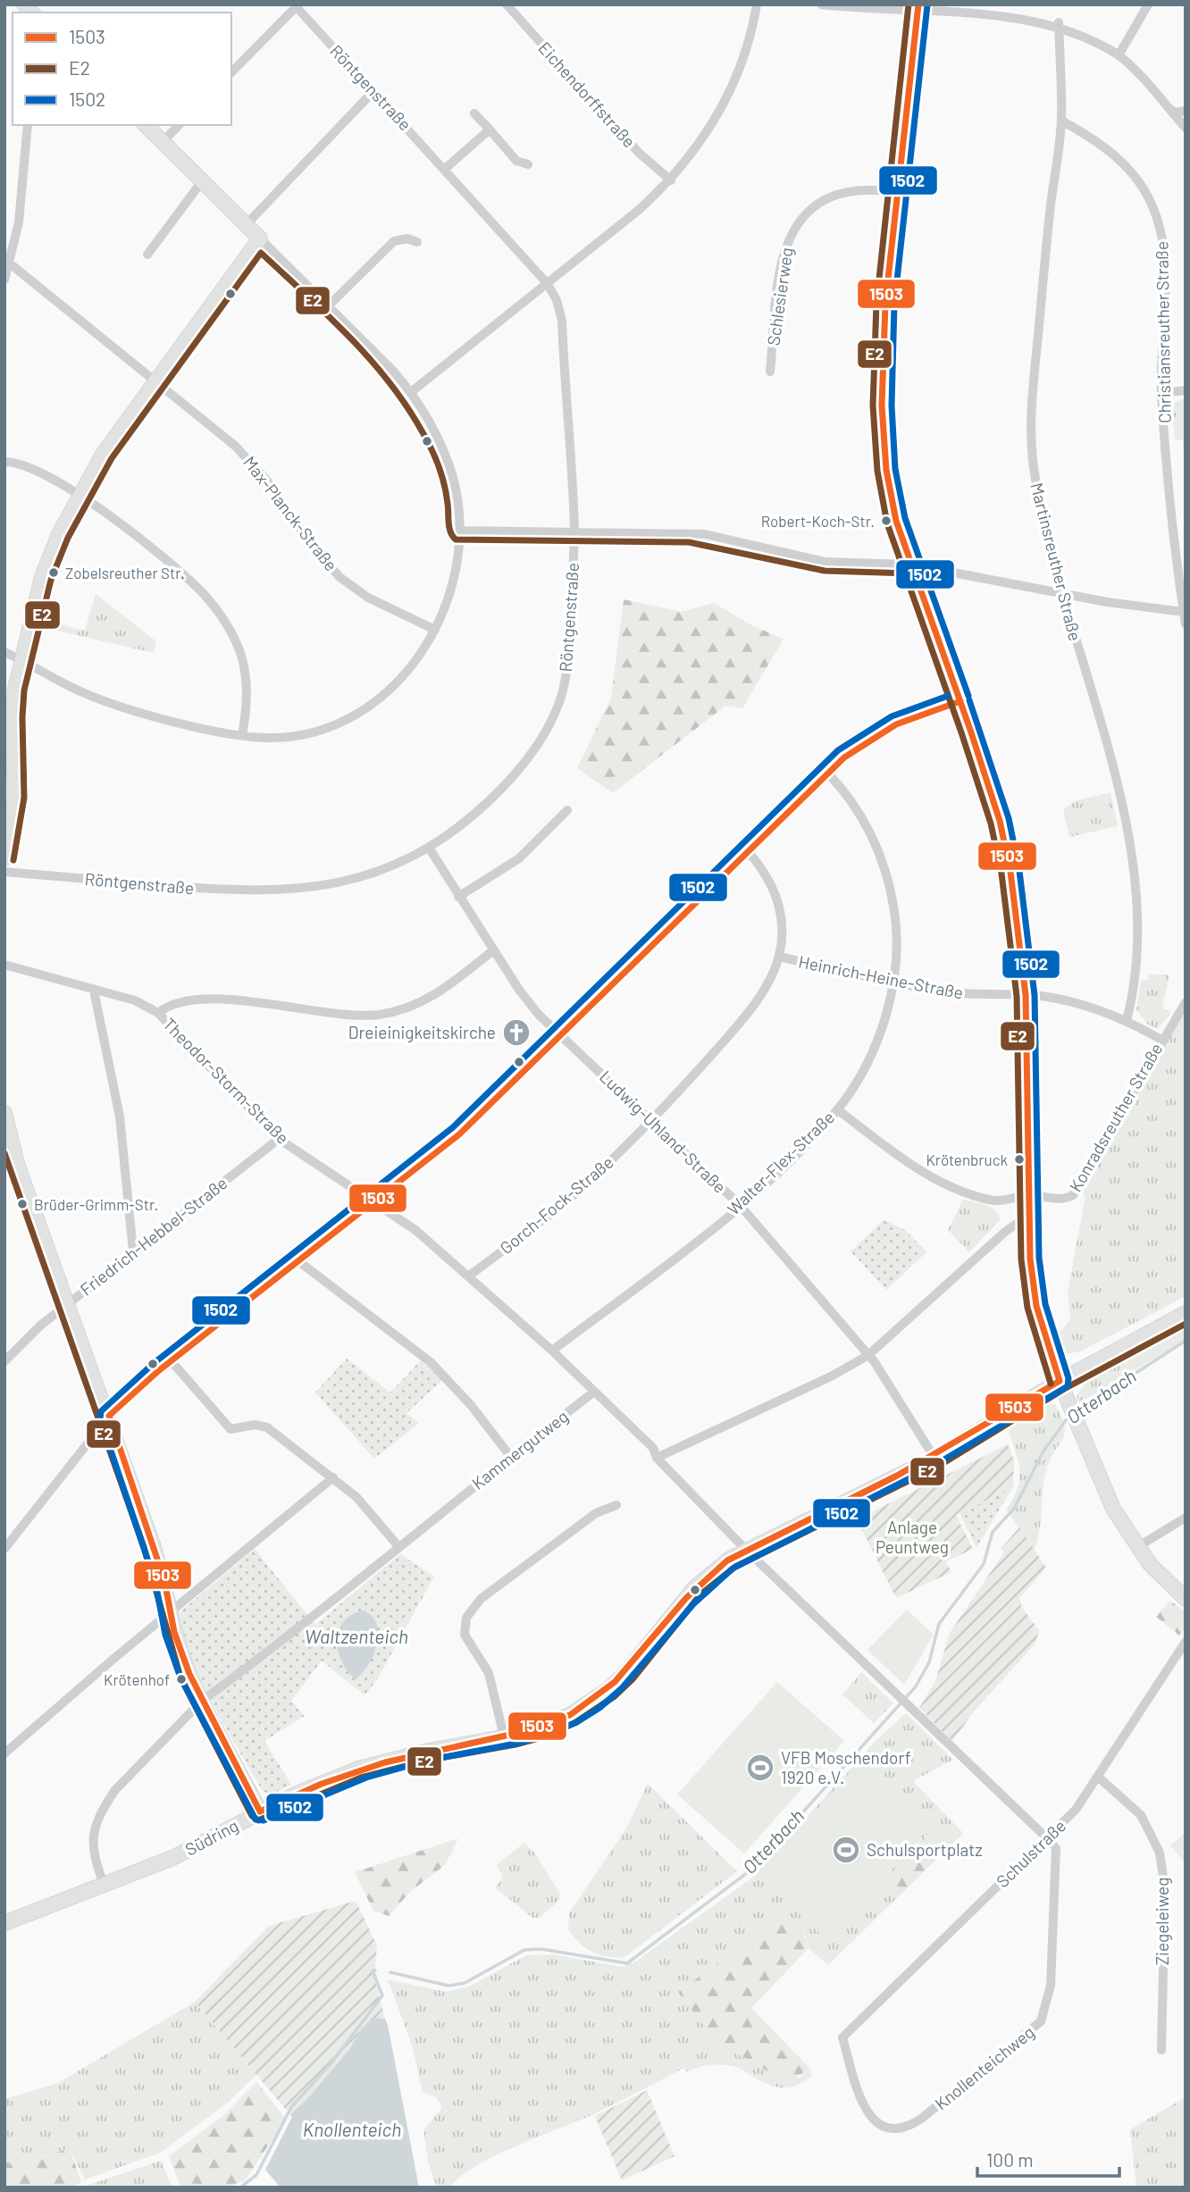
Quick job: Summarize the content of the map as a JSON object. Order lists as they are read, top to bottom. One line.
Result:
{"streets":{"street":["Röntgenstraße","Eichendorffstraße","Schlesierweg","Christiansreuther Straße","Max-Planck-Straße","Martinsreuther Straße","Heinrich-Heine-Straße","Theodor-Storm-Straße","Konradsreuther Straße","Ludwig-Uhland-Straße","Walter-Flex-Straße","Gorch-Fock-Straße","Friedrich-Hebbel-Straße","Kammergutweg","Südring","Schulstraße","Ziegeleiweg","Knollenteichweg"]},"crossings":[["Röntgenstraße","Ludwig-Uhland-Straße"],["Christiansreuther Straße","Martinsreuther Straße"],["Martinsreuther Straße","Heinrich-Heine-Straße"],["Heinrich-Heine-Straße","Konradsreuther Straße"],["Heinrich-Heine-Straße","Walter-Flex-Straße"],["Heinrich-Heine-Straße","Gorch-Fock-Straße"],["Theodor-Storm-Straße","Walter-Flex-Straße"],["Theodor-Storm-Straße","Gorch-Fock-Straße"],["Theodor-Storm-Straße","Friedrich-Hebbel-Straße"],["Theodor-Storm-Straße","Kammergutweg"],["Ludwig-Uhland-Straße","Walter-Flex-Straße"],["Ludwig-Uhland-Straße","Gorch-Fock-Straße"],["Ludwig-Uhland-Straße","Südring"],["Kammergutweg","Südring"],["Schulstraße","Ziegeleiweg"],["Schulstraße","Knollenteichweg"]],"water":["Otterbach","Waltzenteich","Knollenteich"],"parks":["Anlage Peuntweg"],"places":{"other":["Robert-Koch-Str.","Zobelsreuther Str.","Krötenbruck","Brüder-Grimm-Str.","Krötenhof"],"church":["Dreieinigkeitskirche"],"sports":["VFB Moschendorf 1920 e.V.","Schulsportplatz"]},"lines":["transit line 1503","transit line E2","transit line 1502"],"legend":["1503","E2","1502"],"scale_bar":"100 m"}
